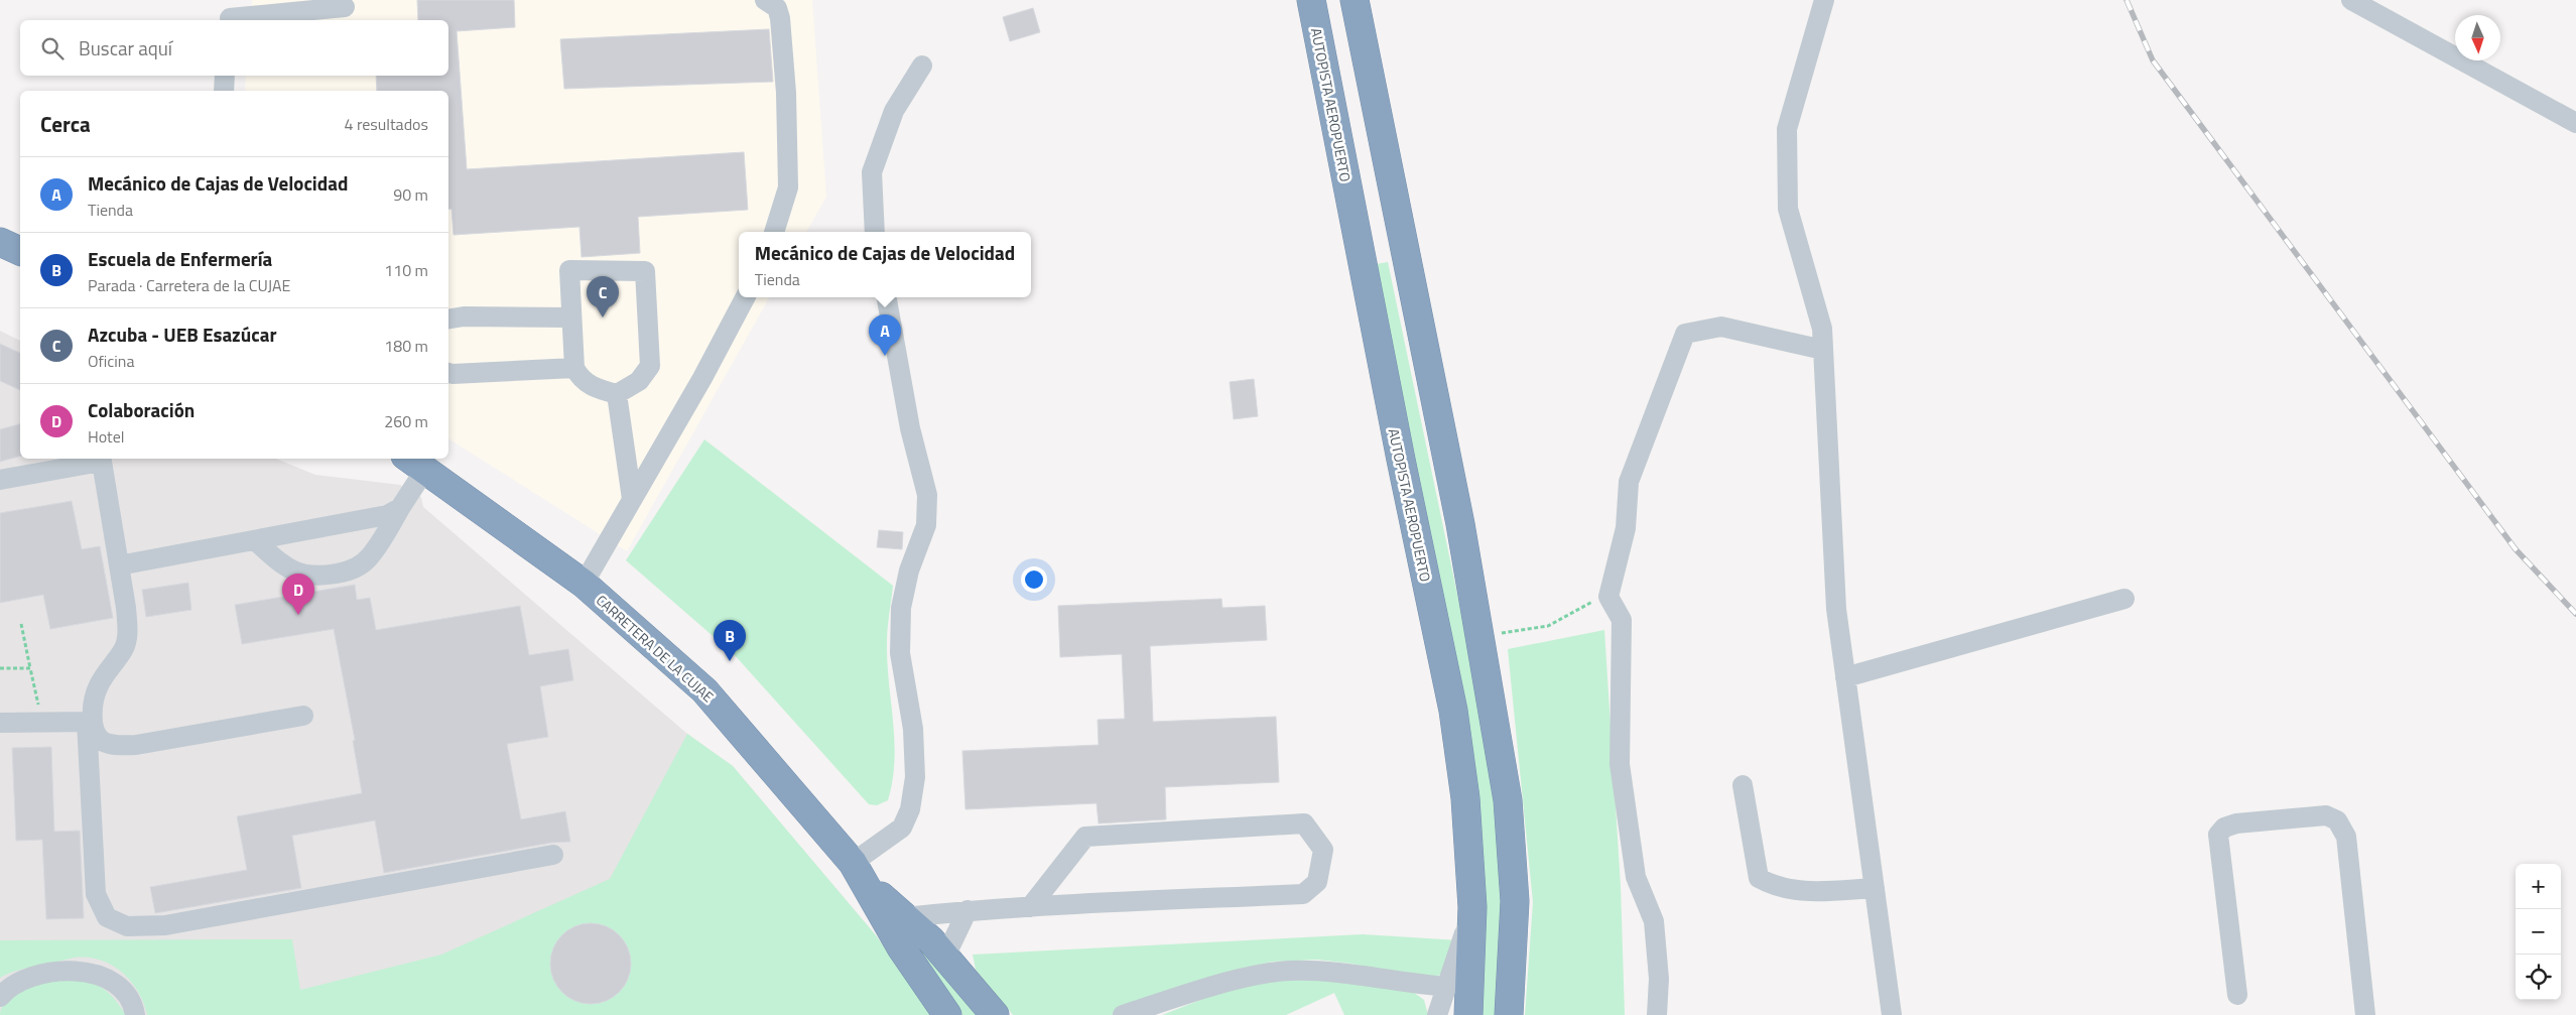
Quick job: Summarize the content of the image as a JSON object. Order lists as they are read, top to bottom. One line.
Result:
{"streets":{"highway":["AUTOPISTA AEROPUERTO","CARRETERA DE LA CUJAE"]},"north":"bottom","page":{"search":"Buscar aquí","heading":["Cerca","4 resultados"],"list":[{"mark":"A","name":"Mecánico de Cajas de Velocidad","note":"Tienda","value":"90 m"},{"mark":"B","name":"Escuela de Enfermería","note":"Parada · Carretera de la CUJAE","value":"110 m"},{"mark":"C","name":"Azcuba - UEB Esazúcar","note":"Oficina","value":"180 m"},{"mark":"D","name":"Colaboración","note":"Hotel","value":"260 m"}],"popup":["Mecánico de Cajas de Velocidad","Tienda"],"pins":["C","A","D","B"],"map_buttons":["+","−"]}}
